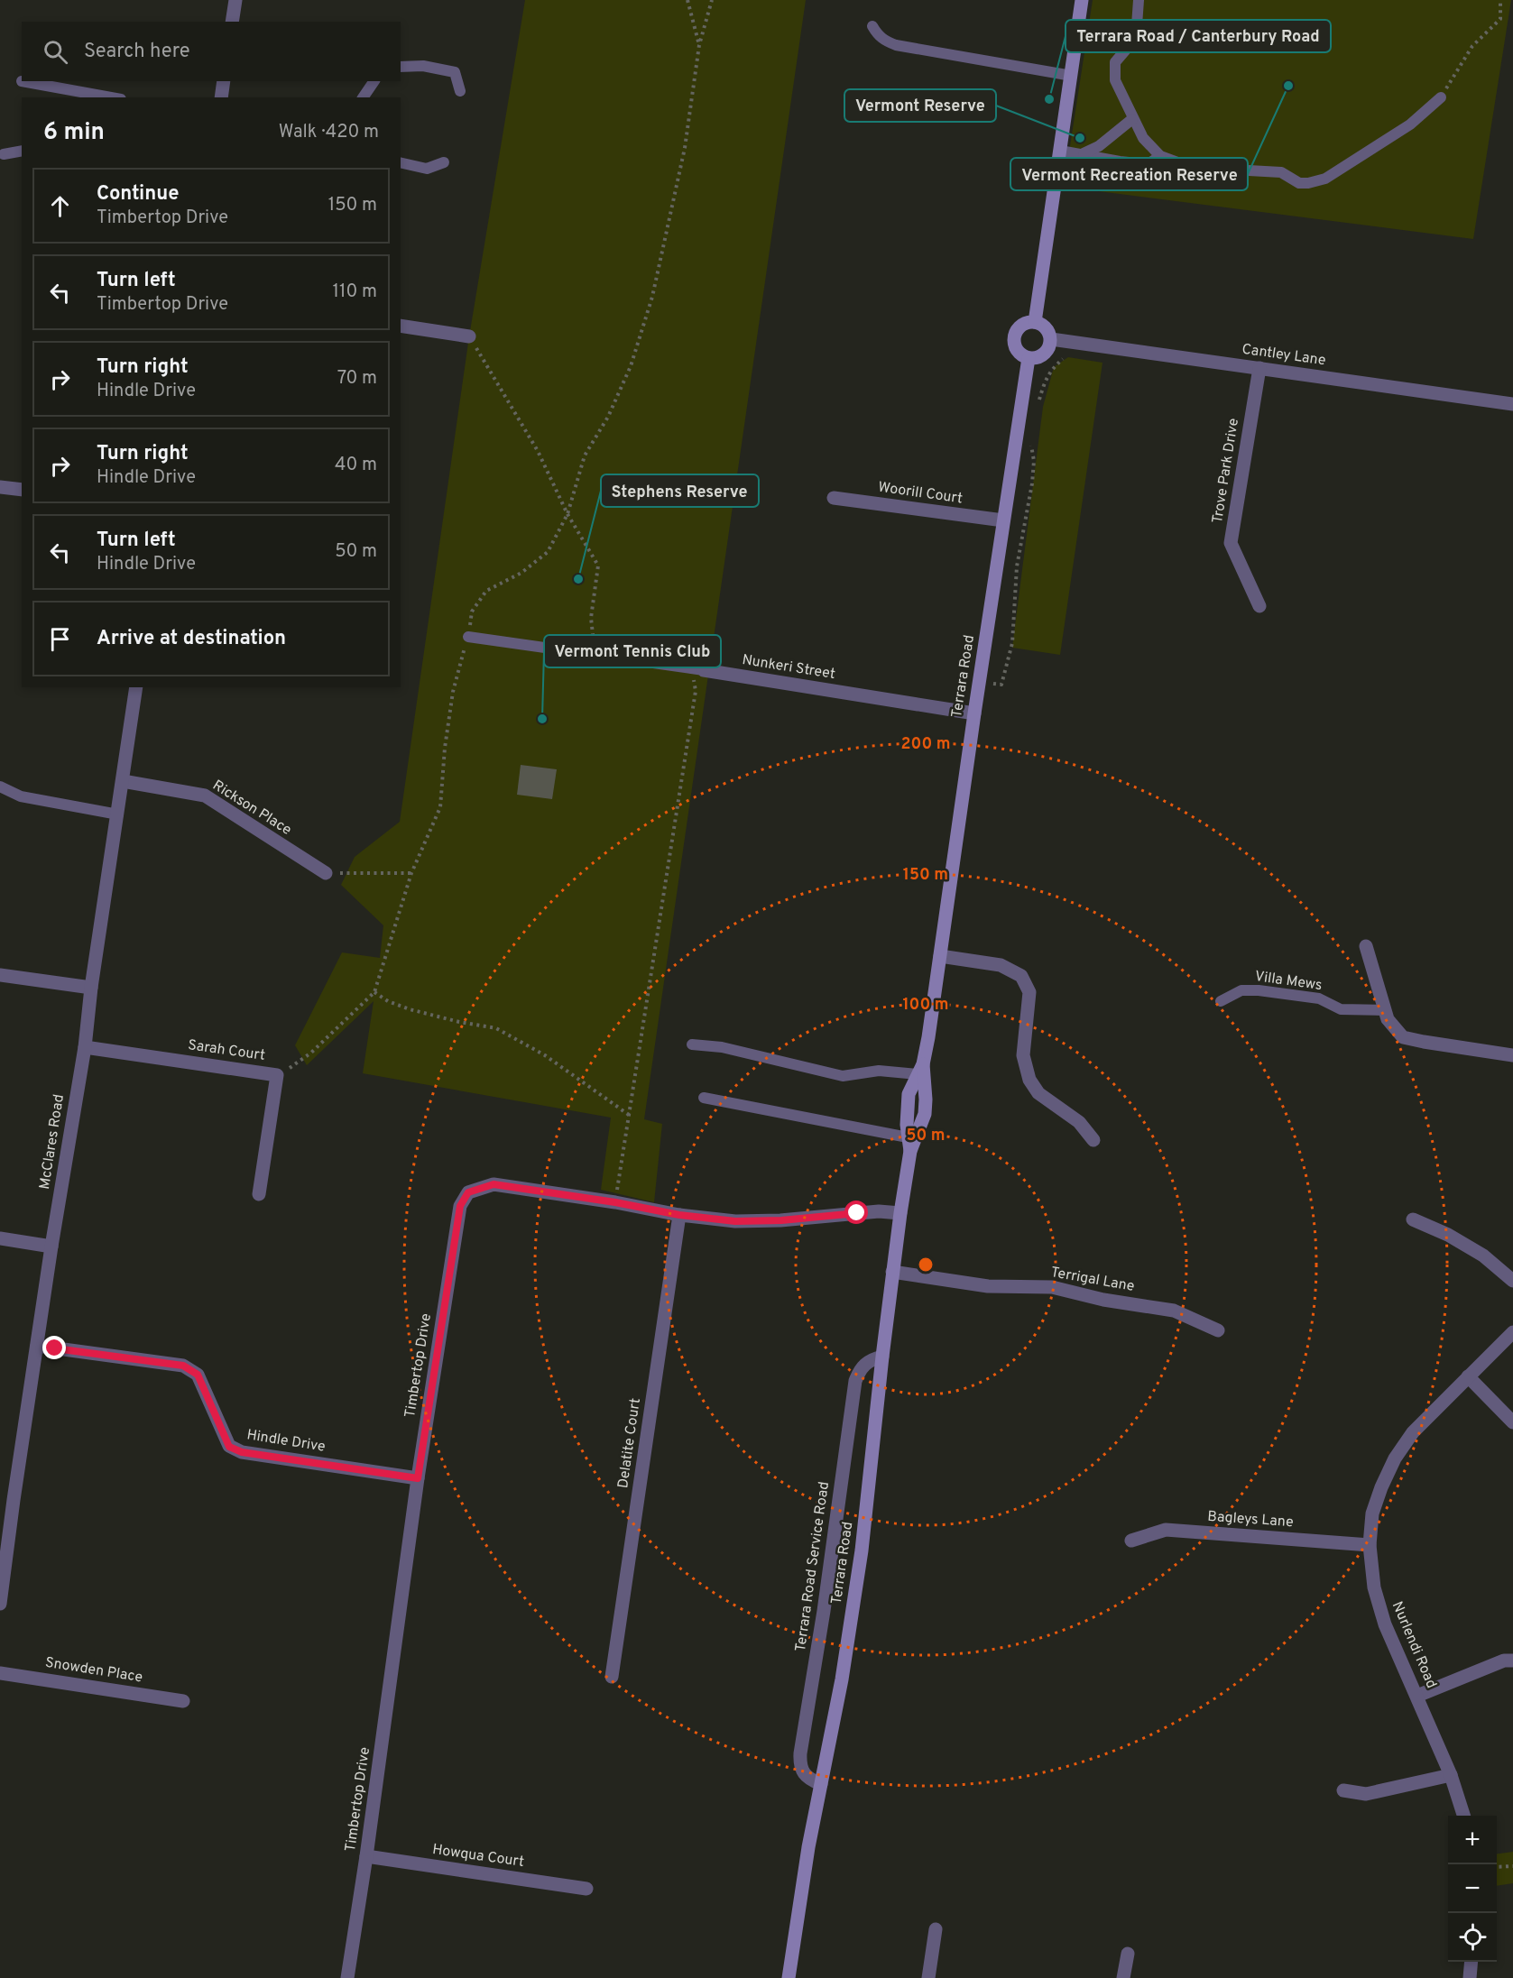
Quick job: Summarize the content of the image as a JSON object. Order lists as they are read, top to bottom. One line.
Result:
{"streets":{"main road":["Terrara Road"],"street":["Cantley Lane","Trove Park Drive","Woorill Court","Nunkeri Street","Rickson Place","Sarah Court","McClares Road","Terrigal Lane","Timbertop Drive","Hindle Drive","Delatite Court","Bagleys Lane","Terrara Road Service Road","Nurlendi Road","Snowden Place","Howqua Court"],"lane":["Villa Mews"]},"crossings":[["Cantley Lane","Trove Park Drive"],["Cantley Lane","Terrara Road"],["Woorill Court","Terrara Road"],["Nunkeri Street","Terrara Road"],["Terrara Road","Terrigal Lane"],["Terrara Road","Timbertop Drive"],["Terrara Road","Terrara Road Service Road"],["Rickson Place","McClares Road"],["Sarah Court","McClares Road"],["McClares Road","Hindle Drive"],["Timbertop Drive","Hindle Drive"],["Timbertop Drive","Delatite Court"],["Timbertop Drive","Howqua Court"],["Bagleys Lane","Nurlendi Road"]],"places":["Vermont Recreation Reserve","Terrara Road / Canterbury Road","Vermont Reserve","Stephens Reserve","Vermont Tennis Club"],"page":{"search":"Search here","heading":["6 min","Walk · 420 m"],"list":[["Continue","Timbertop Drive","150 m"],["Turn left","Timbertop Drive","110 m"],["Turn right","Hindle Drive","70 m"],["Turn right","Hindle Drive","40 m"],["Turn left","Hindle Drive","50 m"],"Arrive at destination"],"map_buttons":["+","−"]},"rings":["200 m","150 m","100 m","50 m"]}
